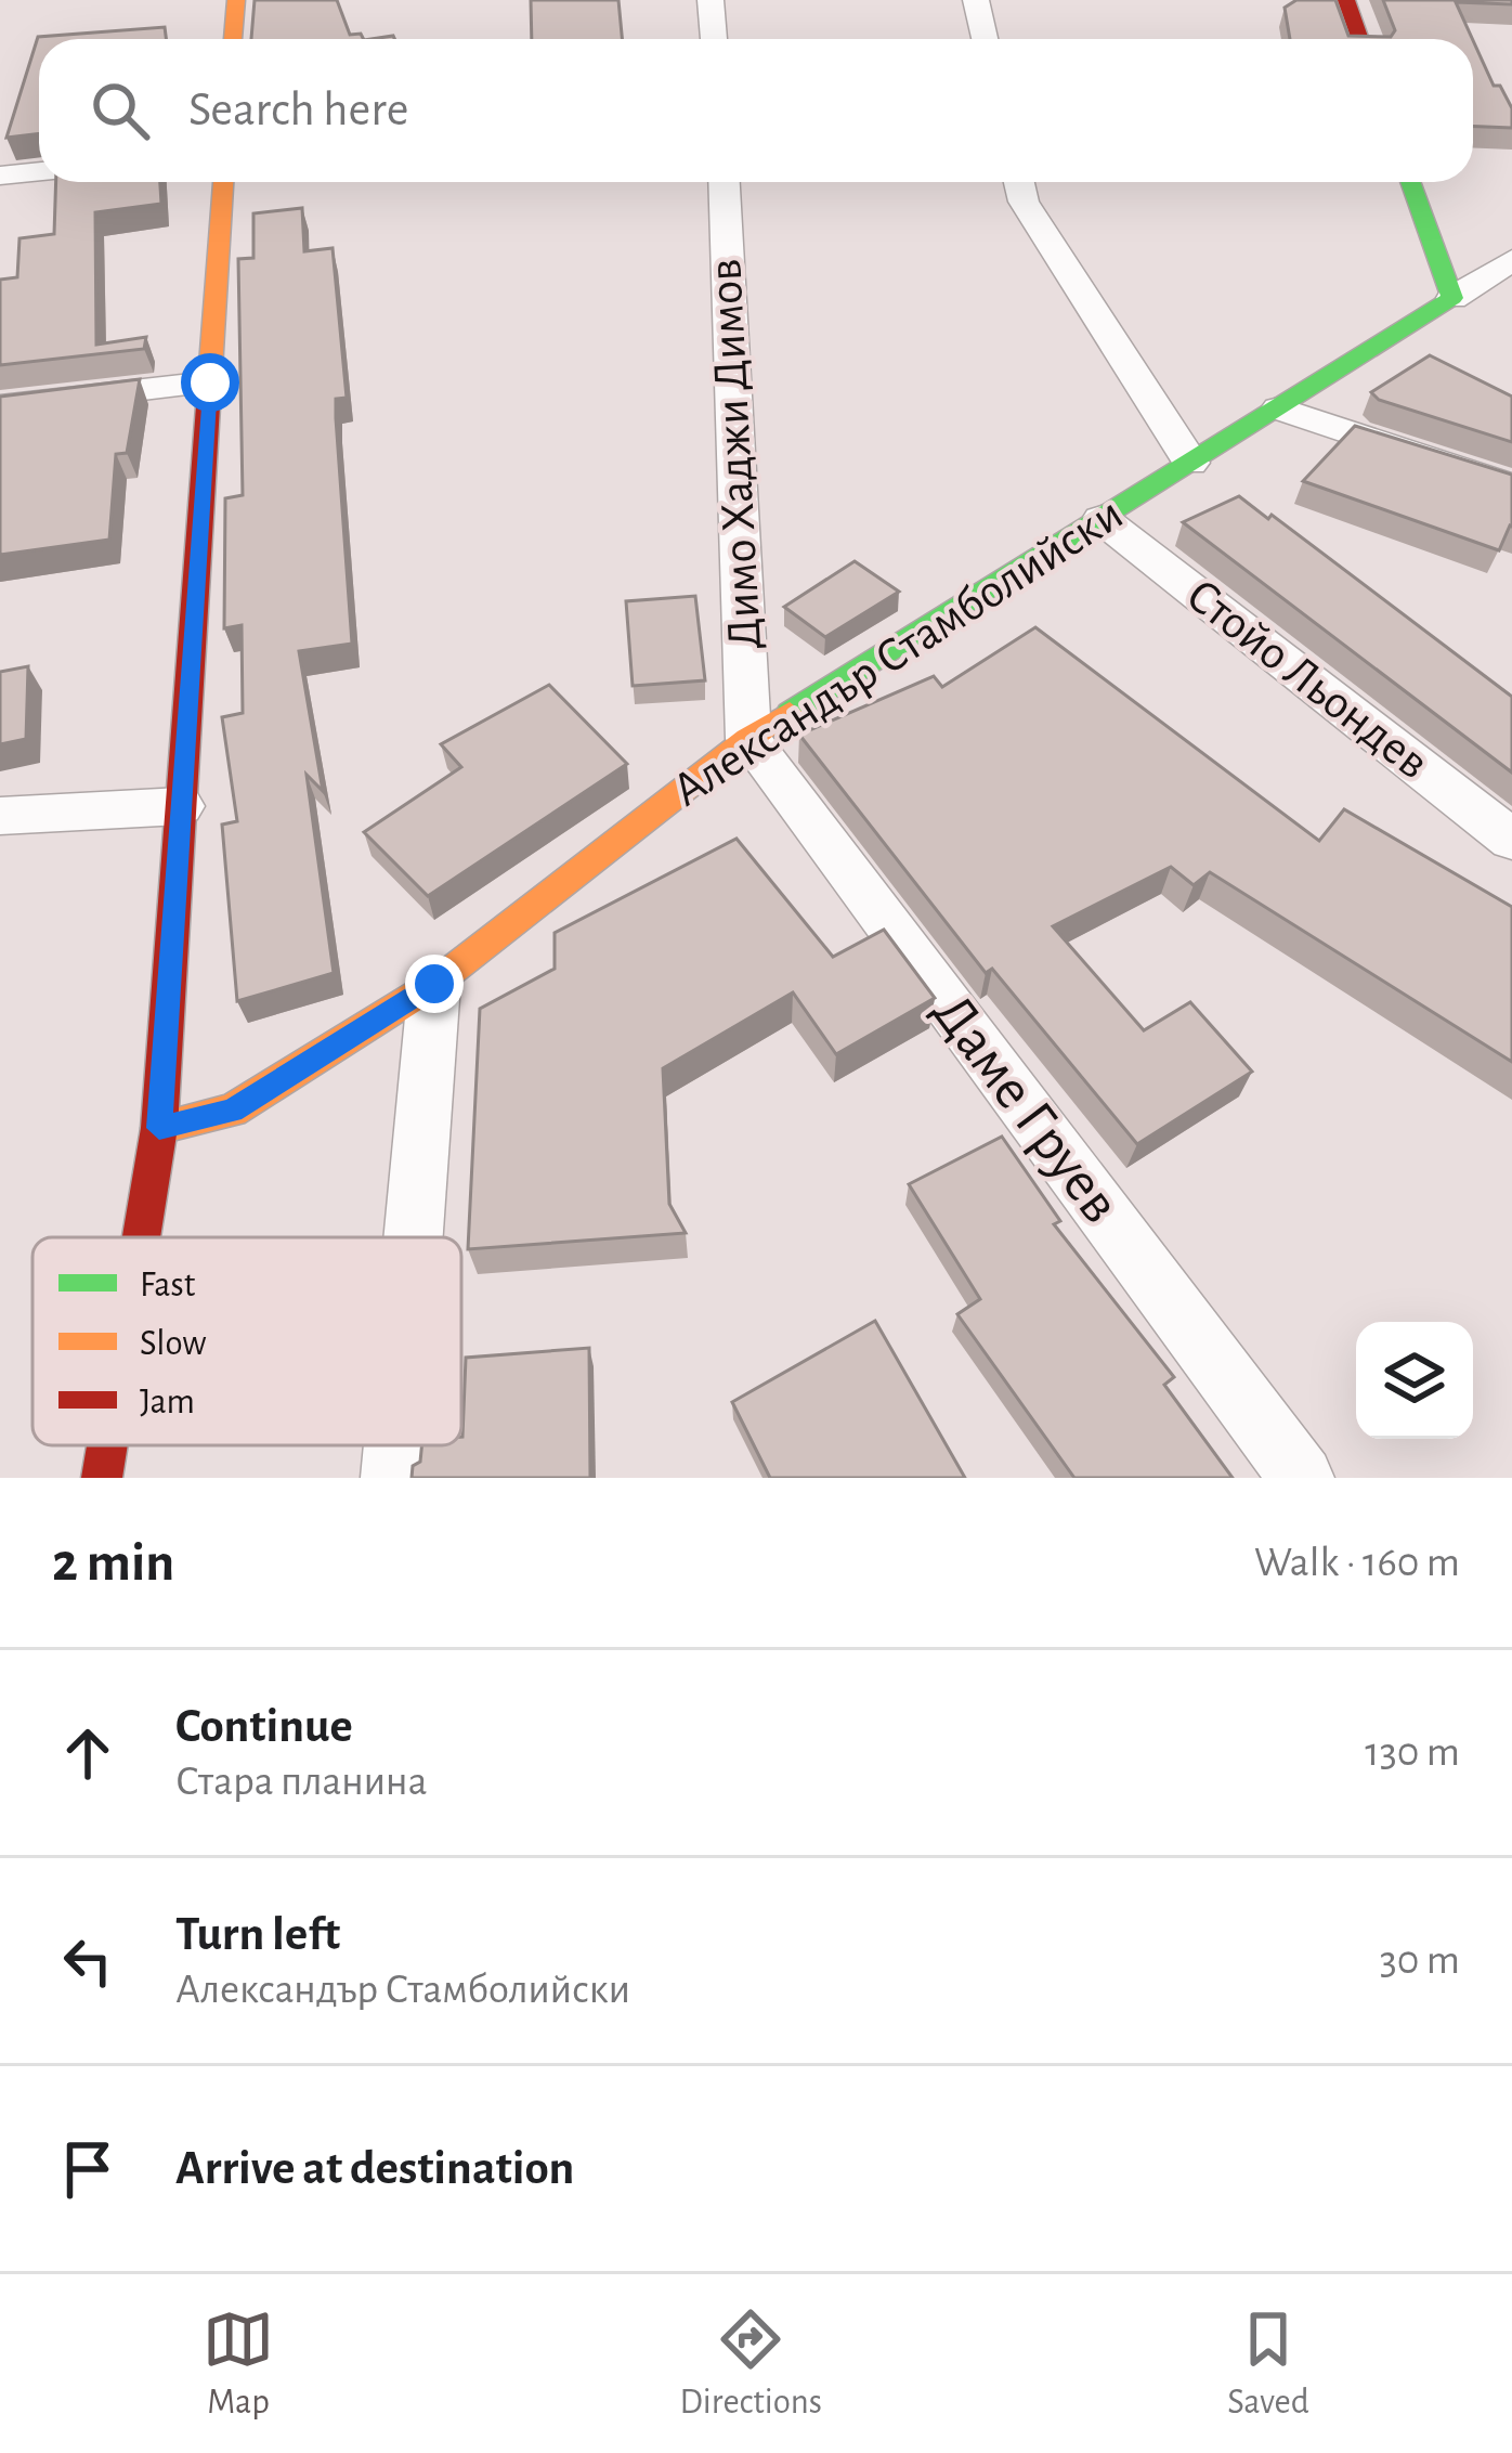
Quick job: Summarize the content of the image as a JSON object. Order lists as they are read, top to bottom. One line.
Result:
{"streets":{"street":["Димо Хаджи Димов","Александър Стамболийски","Стойо Льондев","Даме Груев"]},"crossings":[["Димо Хаджи Димов","Александър Стамболийски"],["Димо Хаджи Димов","Даме Груев"],["Александър Стамболийски","Стойо Льондев"],["Александър Стамболийски","Даме Груев"]],"legend":["Fast","Slow","Jam"],"page":{"search":"Search here","heading":["2 min","Walk · 160 m"],"list":[["Continue","Стара планина","130 m"],["Turn left","Александър Стамболийски","30 m"],"Arrive at destination"],"nav":["Map","Directions","Saved"]}}
